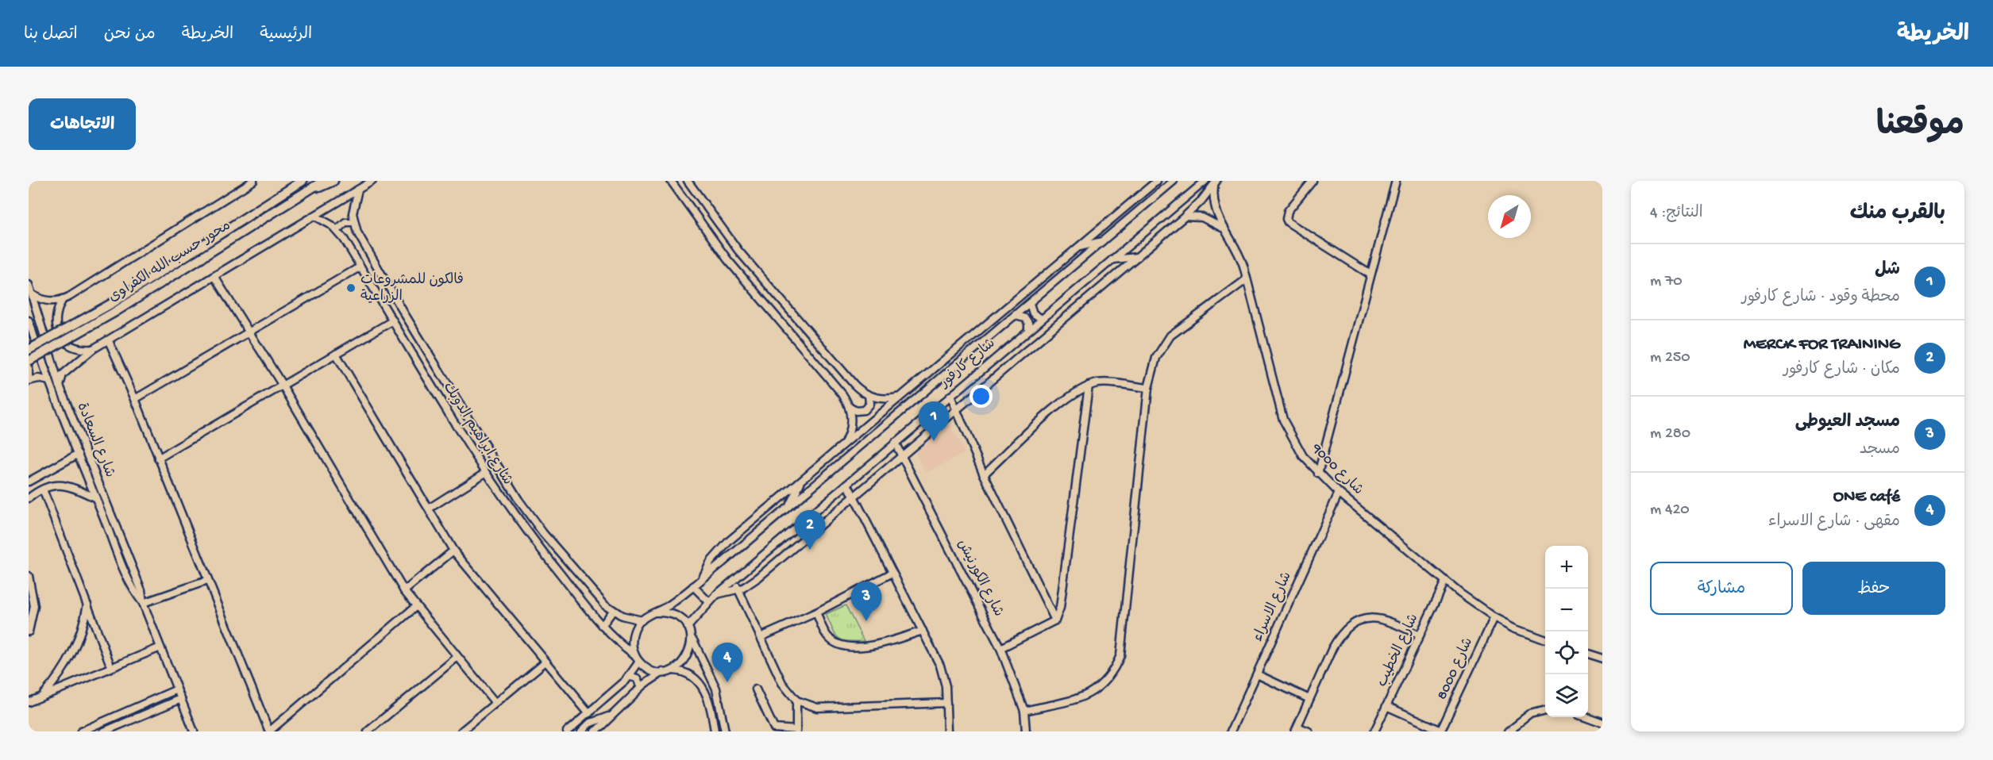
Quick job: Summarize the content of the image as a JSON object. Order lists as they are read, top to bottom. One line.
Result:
{"streets":{"main road":["محور حسب الله الكفراوى"],"street":["شارع كارفور","شارع ابراهيم الدوبك","شارع السعادة","شارع 9000","شارع الكورنيش","شارع الاسراء","شارع الخطيب","شارع 8000"]},"crossings":[["شارع كارفور","شارع ابراهيم الدوبك"],["شارع كارفور","شارع الكورنيش"],["شارع 9000","شارع الاسراء"],["شارع 9000","شارع الخطيب"],["شارع 9000","شارع 8000"]],"places":["فالكون للمشروعات الزراعية"],"north":"bottom left","page":{"header":"الخريطة","nav":["الرئيسية","الخريطة","من نحن","اتصل بنا"],"title":"موقعنا","buttons":["الاتجاهات",["حفظ","مشاركة"]],"heading":["بالقرب منك","النتائج: 4"],"list":[{"mark":"1","name":"شل","note":"محطة وقود · شارع كارفور","value":"70 m"},{"mark":"2","name":"MERCK FOR TRAINING","note":"مكان · شارع كارفور","value":"250 m"},{"mark":"3","name":"مسجد العيوطى","note":"مسجد","value":"280 m"},{"mark":"4","name":"ONE café","note":"مقهى · شارع الاسراء","value":"420 m"}],"pins":["1","2","3","4"],"map_buttons":["+","−"]}}
